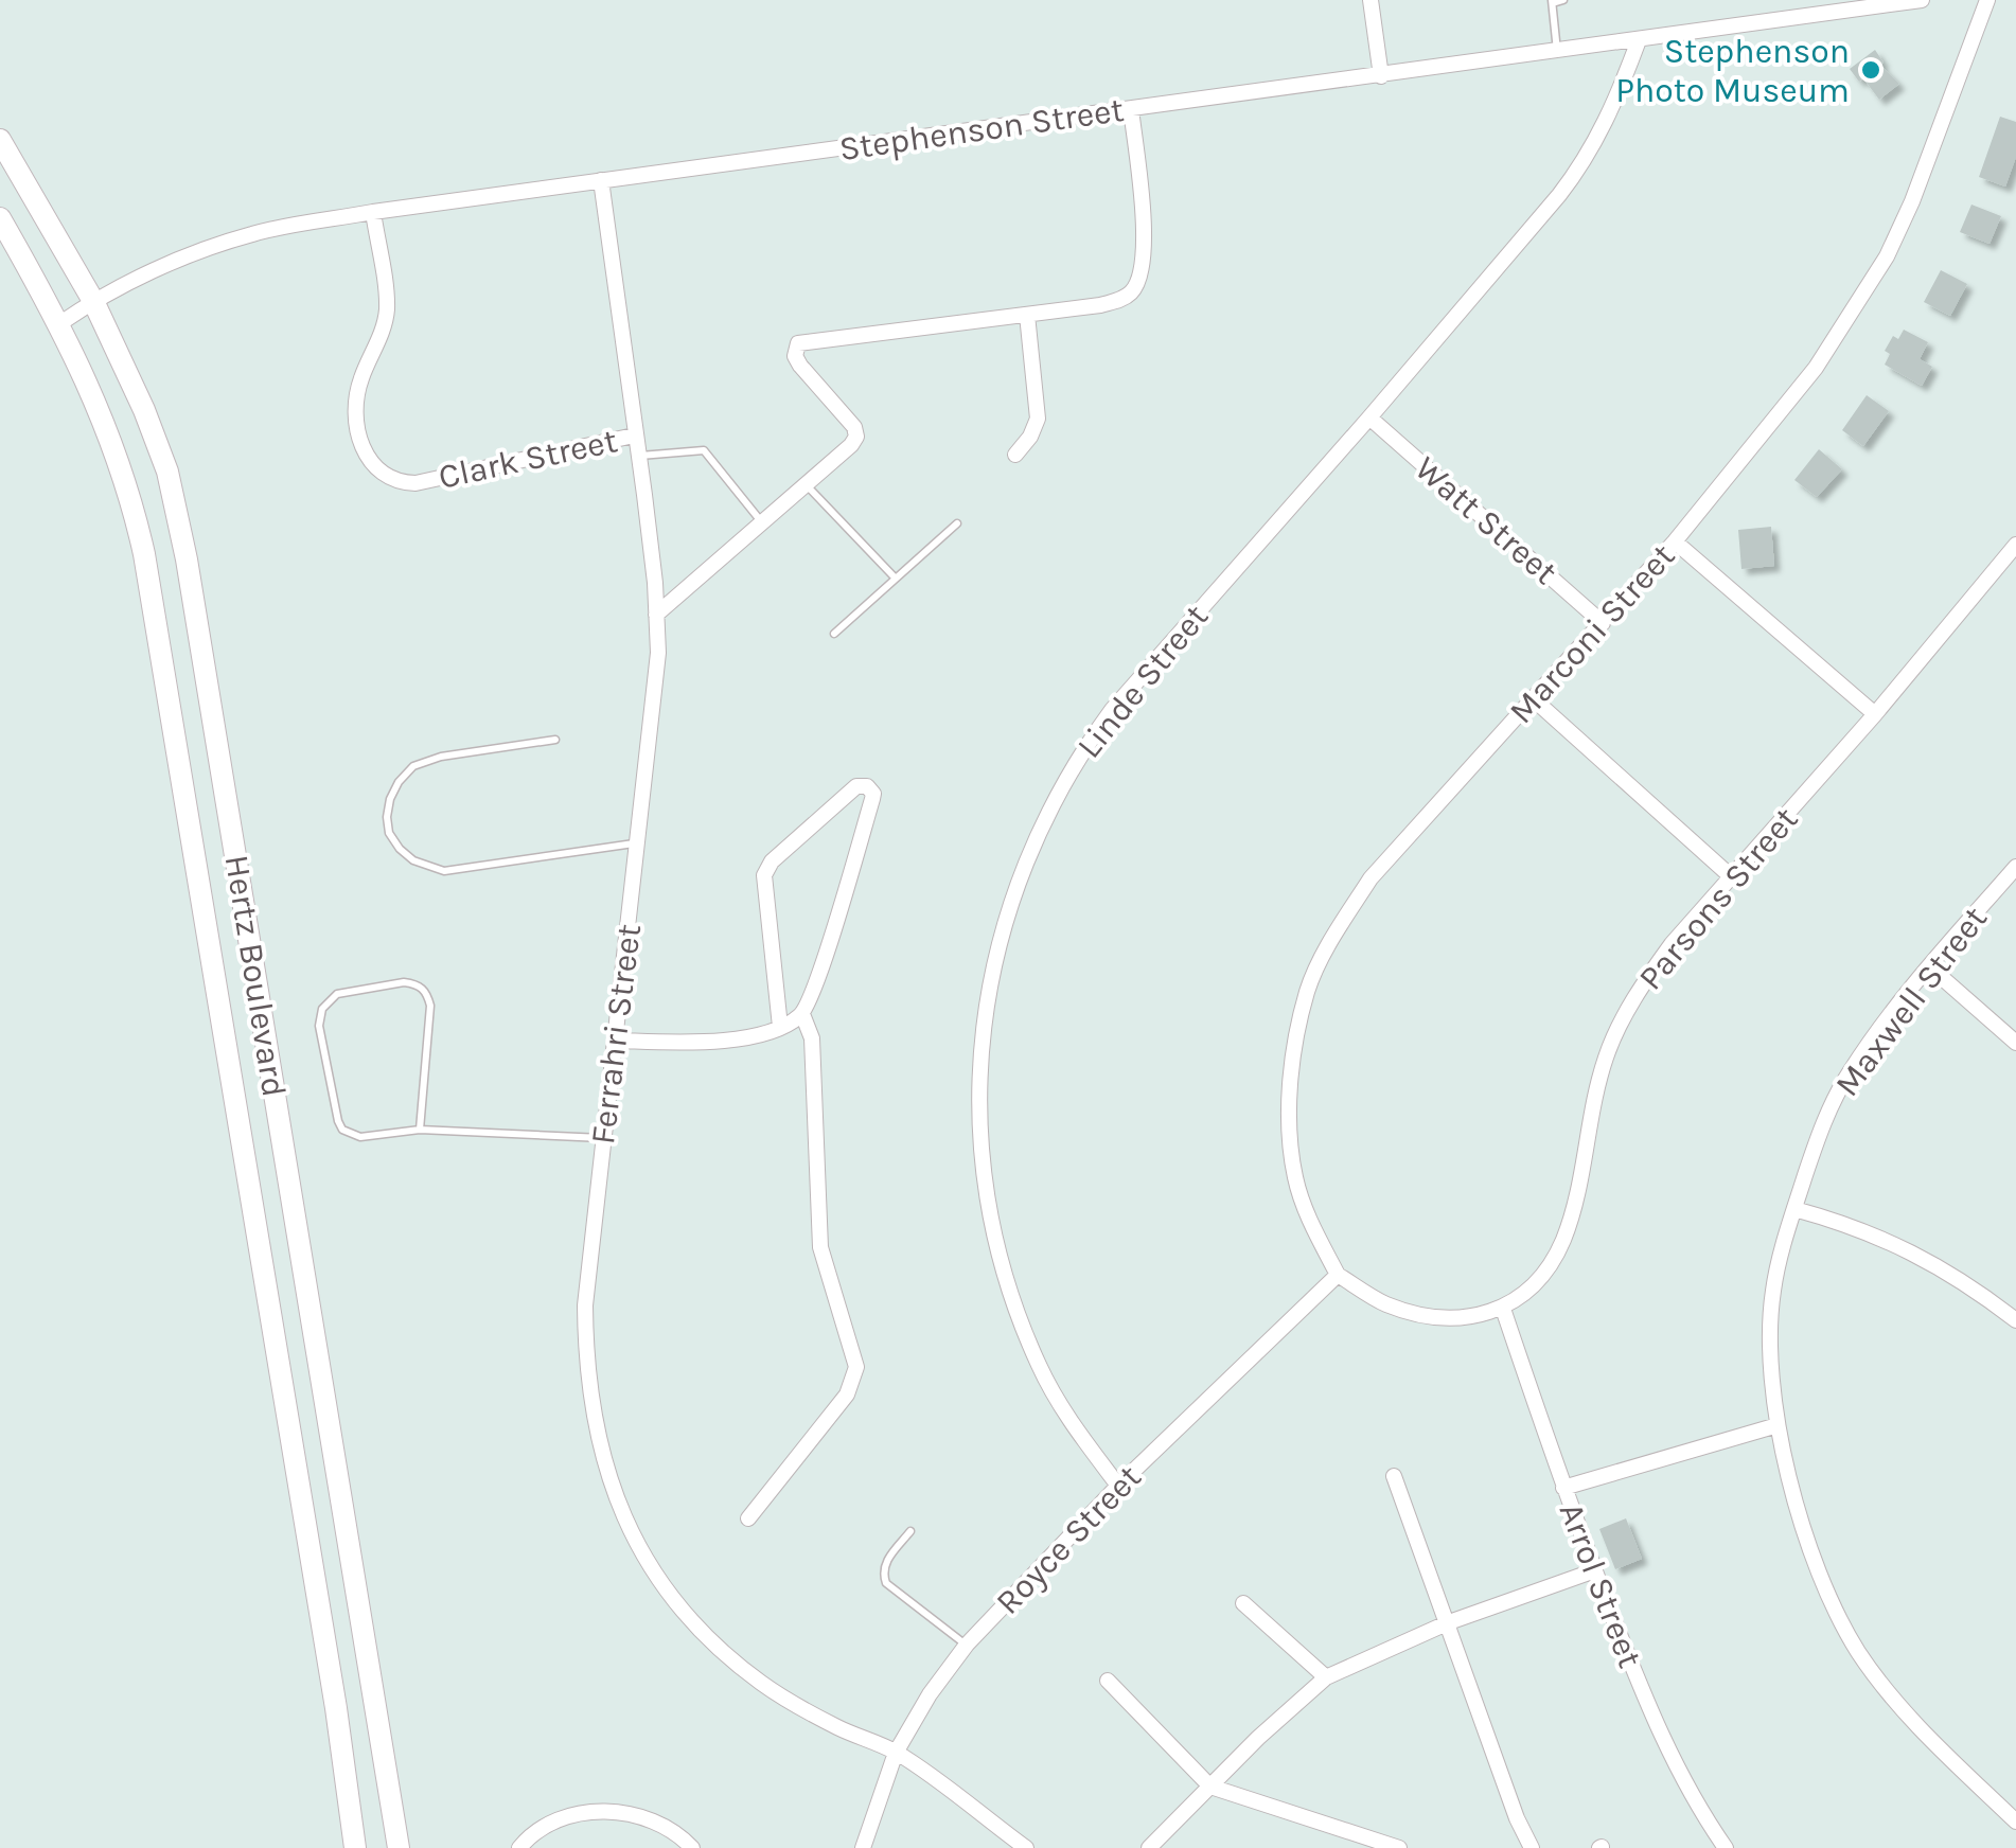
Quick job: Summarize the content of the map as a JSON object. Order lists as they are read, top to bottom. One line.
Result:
{"streets":{"street":["Stephenson Street","Clark Street","Watt Street","Marconi Street","Linde Street","Parsons Street","Hertz Boulevard","Maxwell Street","Ferrahri Street","Royce Street","Arrol Street"]},"crossings":[["Stephenson Street","Clark Street"],["Stephenson Street","Linde Street"],["Stephenson Street","Hertz Boulevard"],["Stephenson Street","Ferrahri Street"],["Clark Street","Ferrahri Street"],["Watt Street","Marconi Street"],["Watt Street","Linde Street"],["Marconi Street","Royce Street"],["Linde Street","Royce Street"],["Parsons Street","Arrol Street"],["Ferrahri Street","Royce Street"]],"places":["Stephenson Photo Museum"]}
